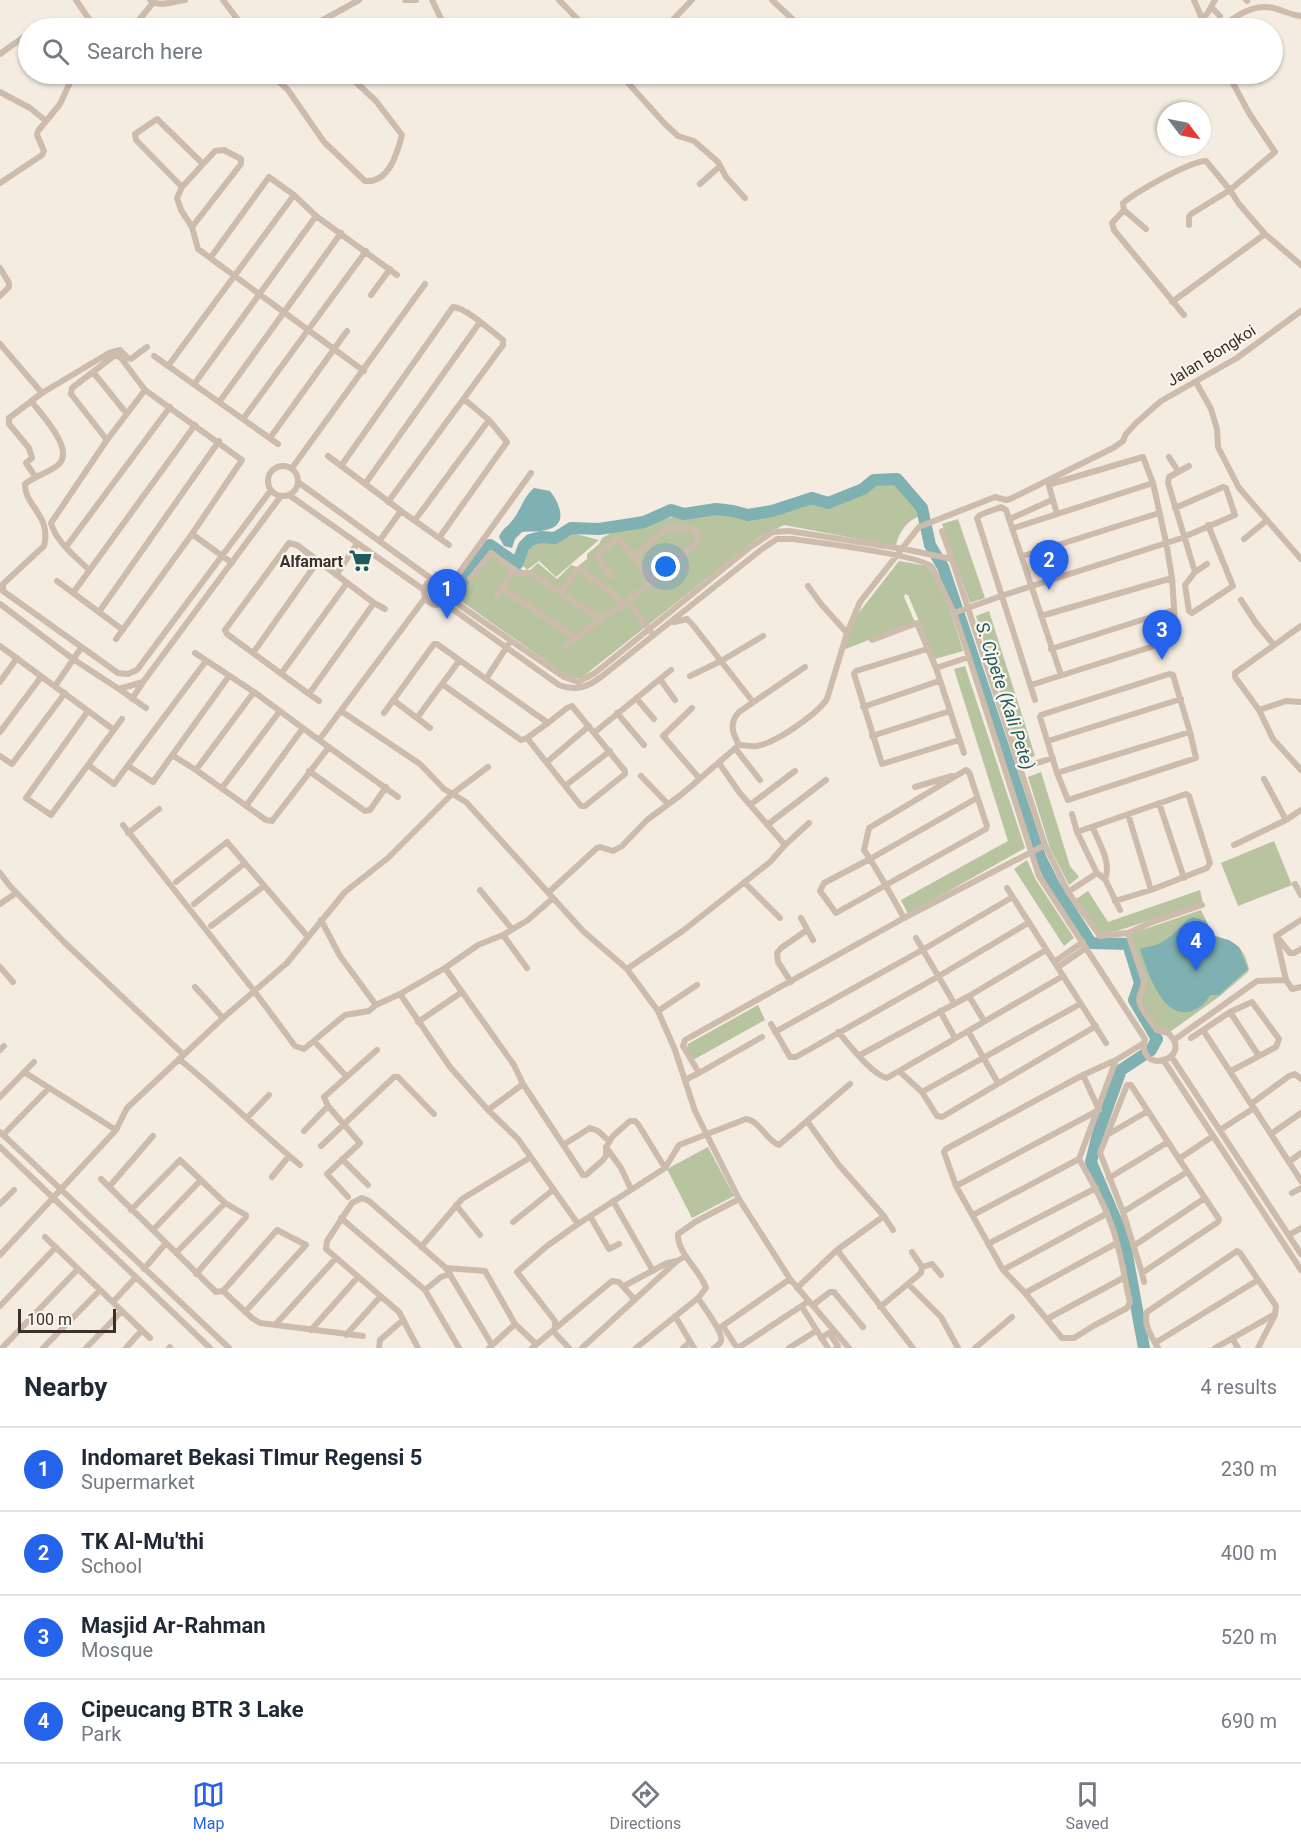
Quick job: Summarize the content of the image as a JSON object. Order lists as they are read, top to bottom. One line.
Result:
{"streets":{"street":["Jalan Bongkoi"]},"water":["S. Cipete (Kali Pete)"],"places":{"supermarket":["Alfamart"]},"scale_bar":"100 m","north":"bottom right","page":{"search":"Search here","pins":["2","1","3","4"],"scale":"100 m","heading":["Nearby","4 results"],"list":[{"mark":"1","name":"Indomaret Bekasi TImur Regensi 5","note":"Supermarket","value":"230 m"},{"mark":"2","name":"TK Al-Mu'thi","note":"School","value":"400 m"},{"mark":"3","name":"Masjid Ar-Rahman","note":"Mosque","value":"520 m"},{"mark":"4","name":"Cipeucang BTR 3 Lake","note":"Park","value":"690 m"}],"nav":["Map","Directions","Saved"]}}
